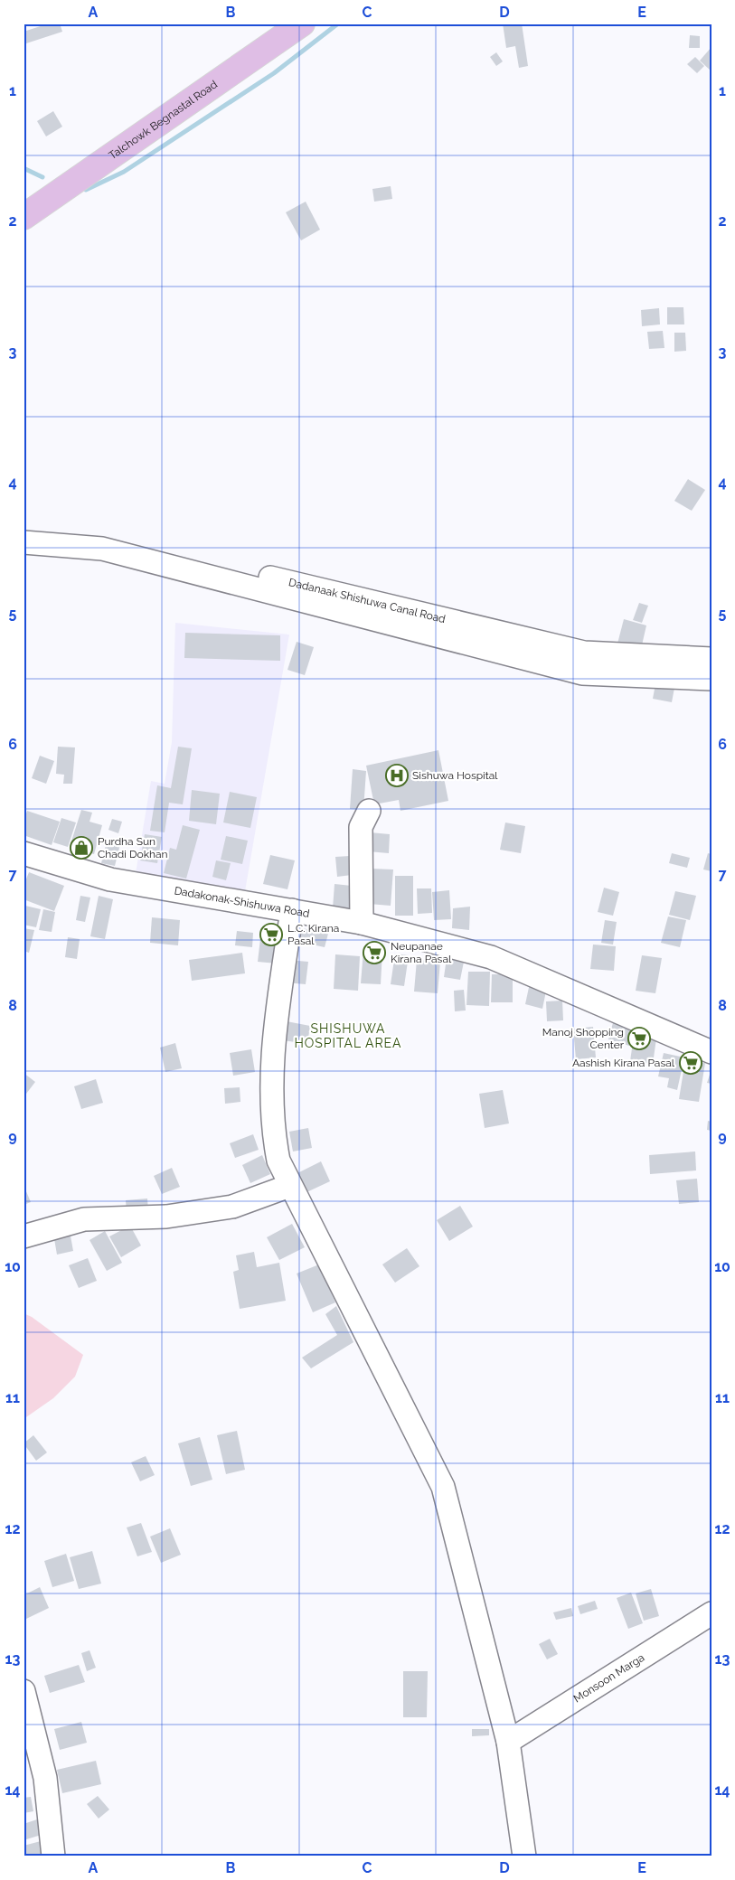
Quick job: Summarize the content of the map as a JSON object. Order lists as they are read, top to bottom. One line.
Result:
{"streets":{"main road":["Talchowk Begnastal Road"],"street":["Dadanaak Shishuwa Canal Road","Dadakonak-Shishuwa Road","Monsoon Marga"]},"districts":["SHISHUWA HOSPITAL AREA"],"places":{"hospital":["Sishuwa Hospital"],"shop":["Purdha Sun Chadi Dokhan"],"supermarket":["L.C. Kirana Pasal","Neupanae Kirana Pasal","Manoj Shopping Center","Aashish Kirana Pasal"]},"grid":{"columns":["A","B","C","D","E"],"rows":["1","2","3","4","5","6","7","8","9","10","11","12","13","14"]}}
